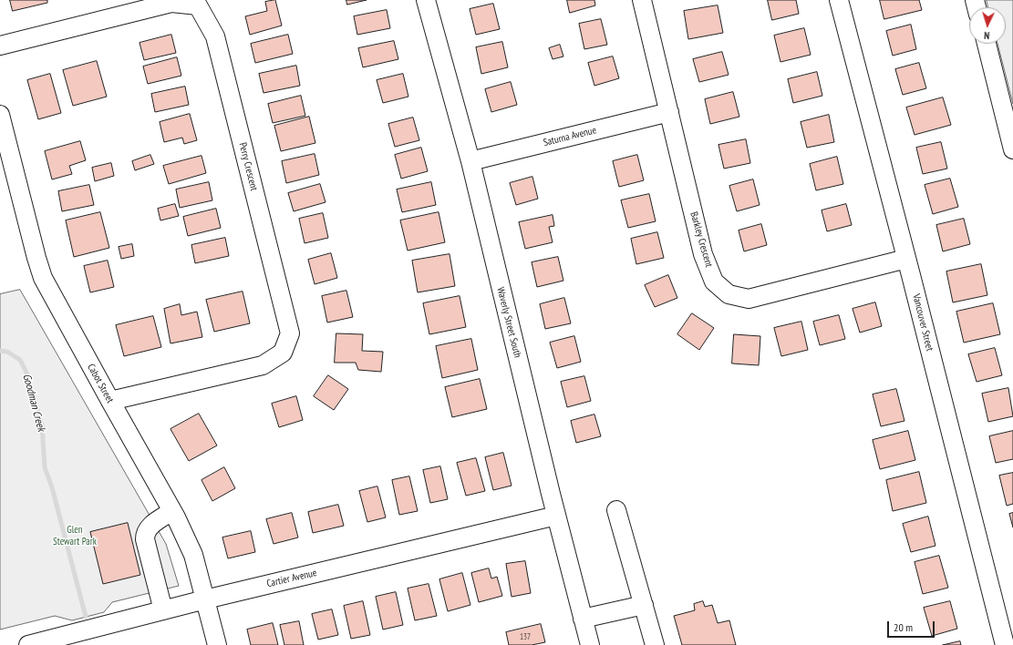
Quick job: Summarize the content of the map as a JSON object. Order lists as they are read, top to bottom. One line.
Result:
{"streets":{"street":["Saturna Avenue","Perry Crescent","Barkley Crescent","Waverly Street South","Vancouver Street","Cabot Street","Cartier Avenue"]},"crossings":[["Saturna Avenue","Barkley Crescent"],["Saturna Avenue","Waverly Street South"],["Perry Crescent","Cabot Street"],["Barkley Crescent","Vancouver Street"],["Waverly Street South","Cartier Avenue"],["Cabot Street","Cartier Avenue"]],"water":["Goodman Creek"],"parks":["Glen Stewart Park"],"house_numbers":["137"],"scale_bar":"20 m","north":"bottom"}
